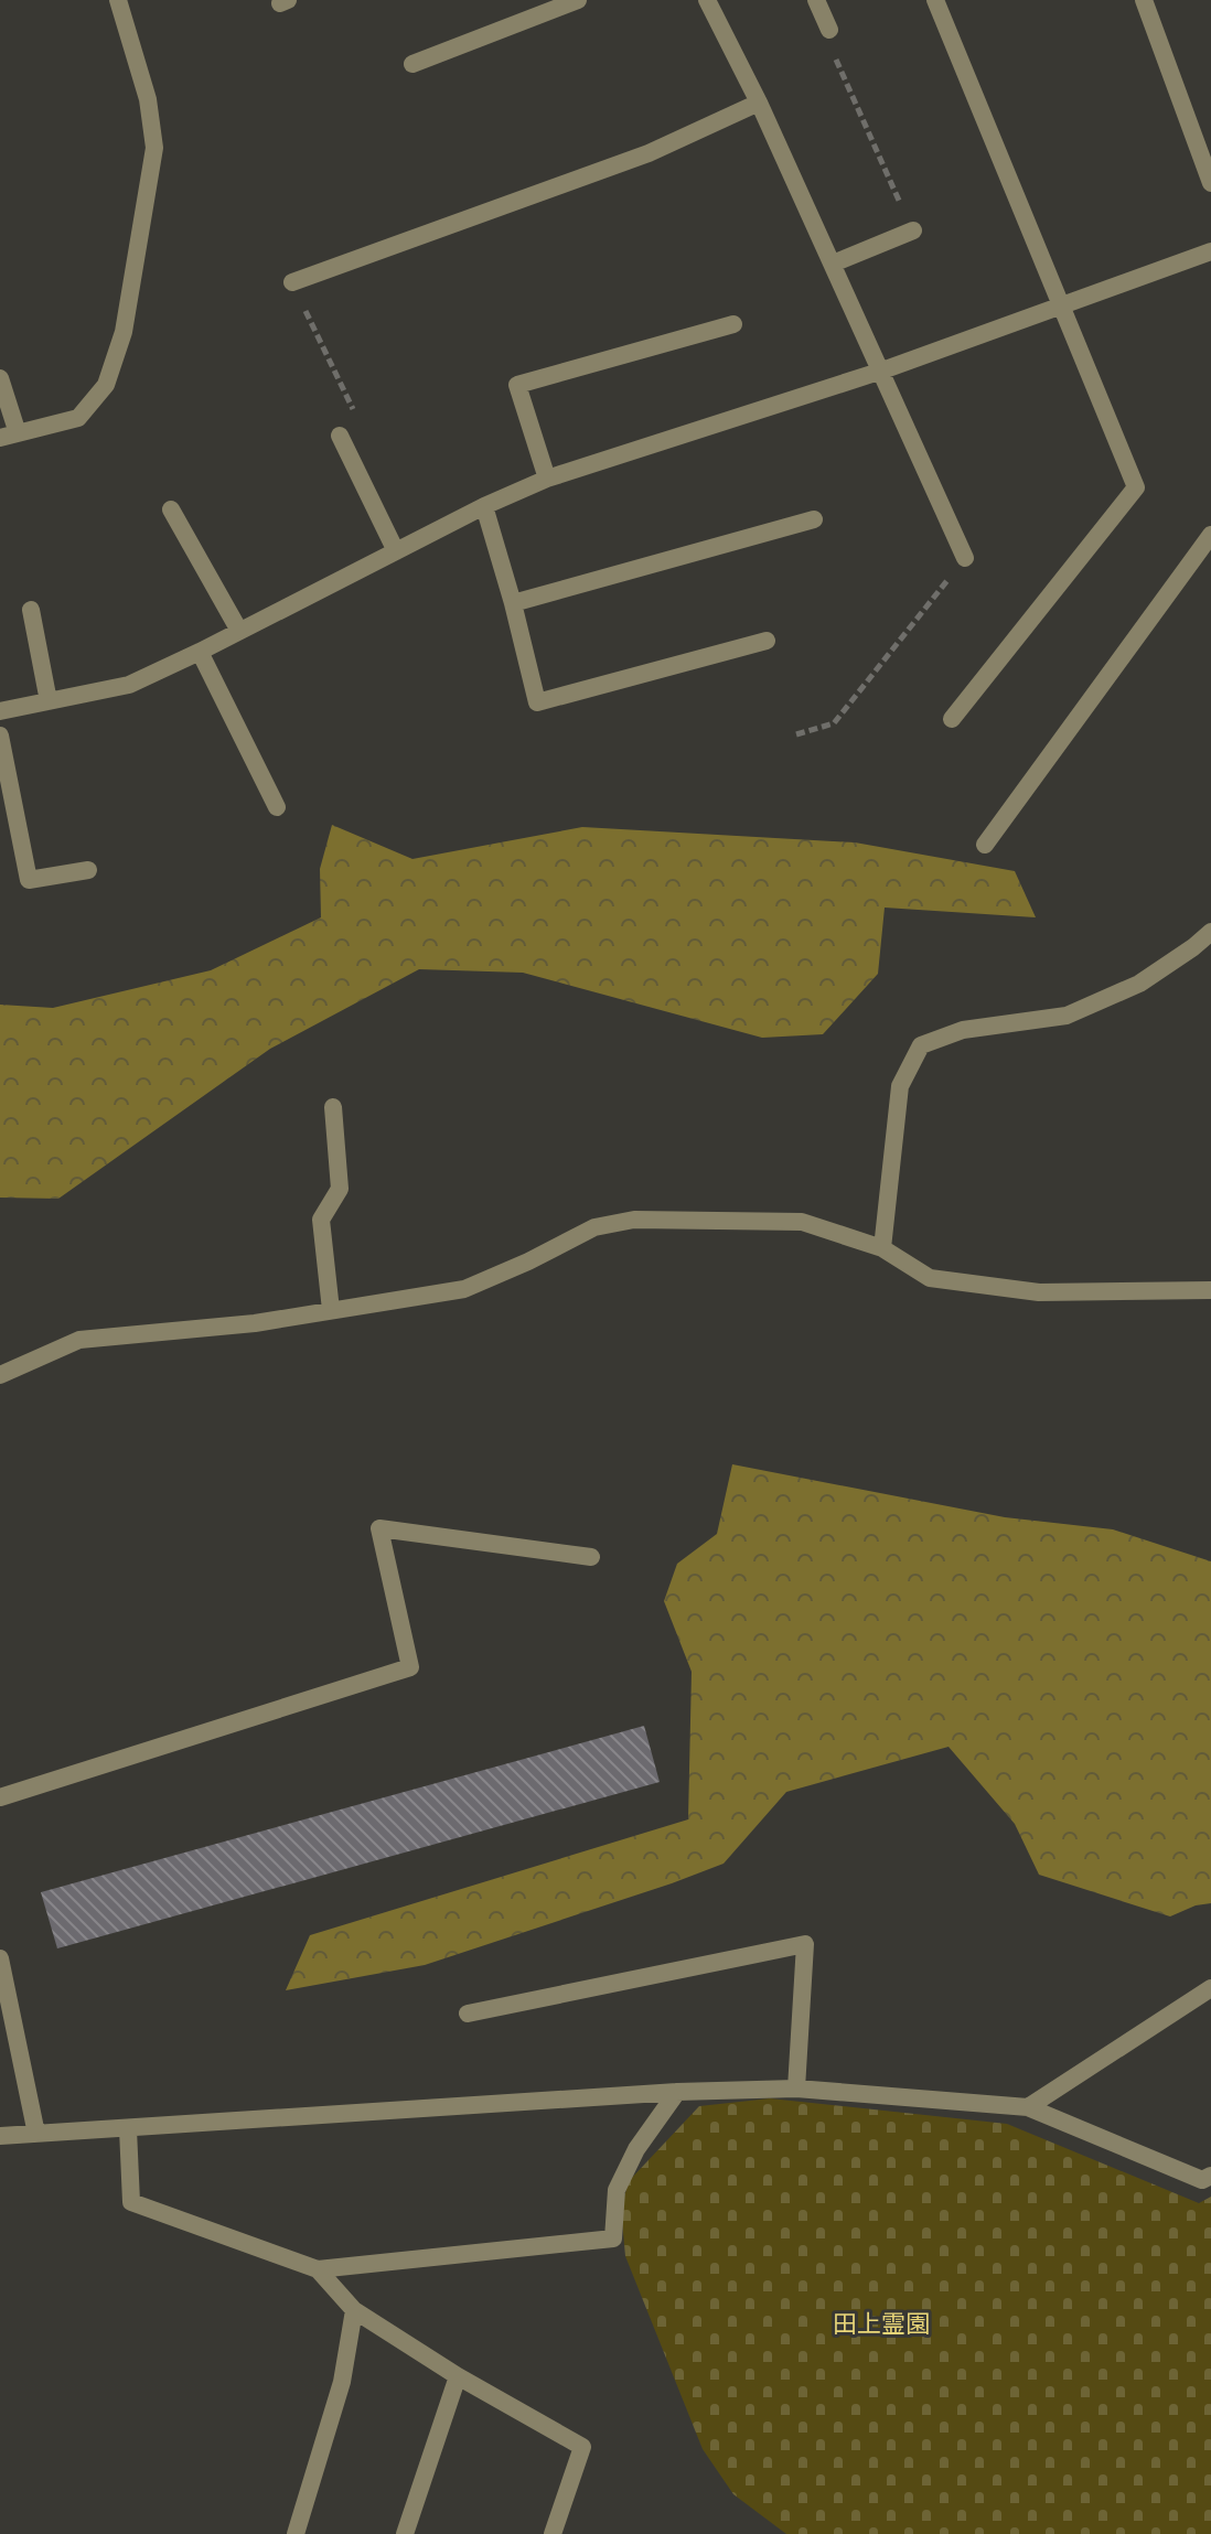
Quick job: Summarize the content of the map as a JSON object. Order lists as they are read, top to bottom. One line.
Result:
{"parks":["田上霊園"]}
